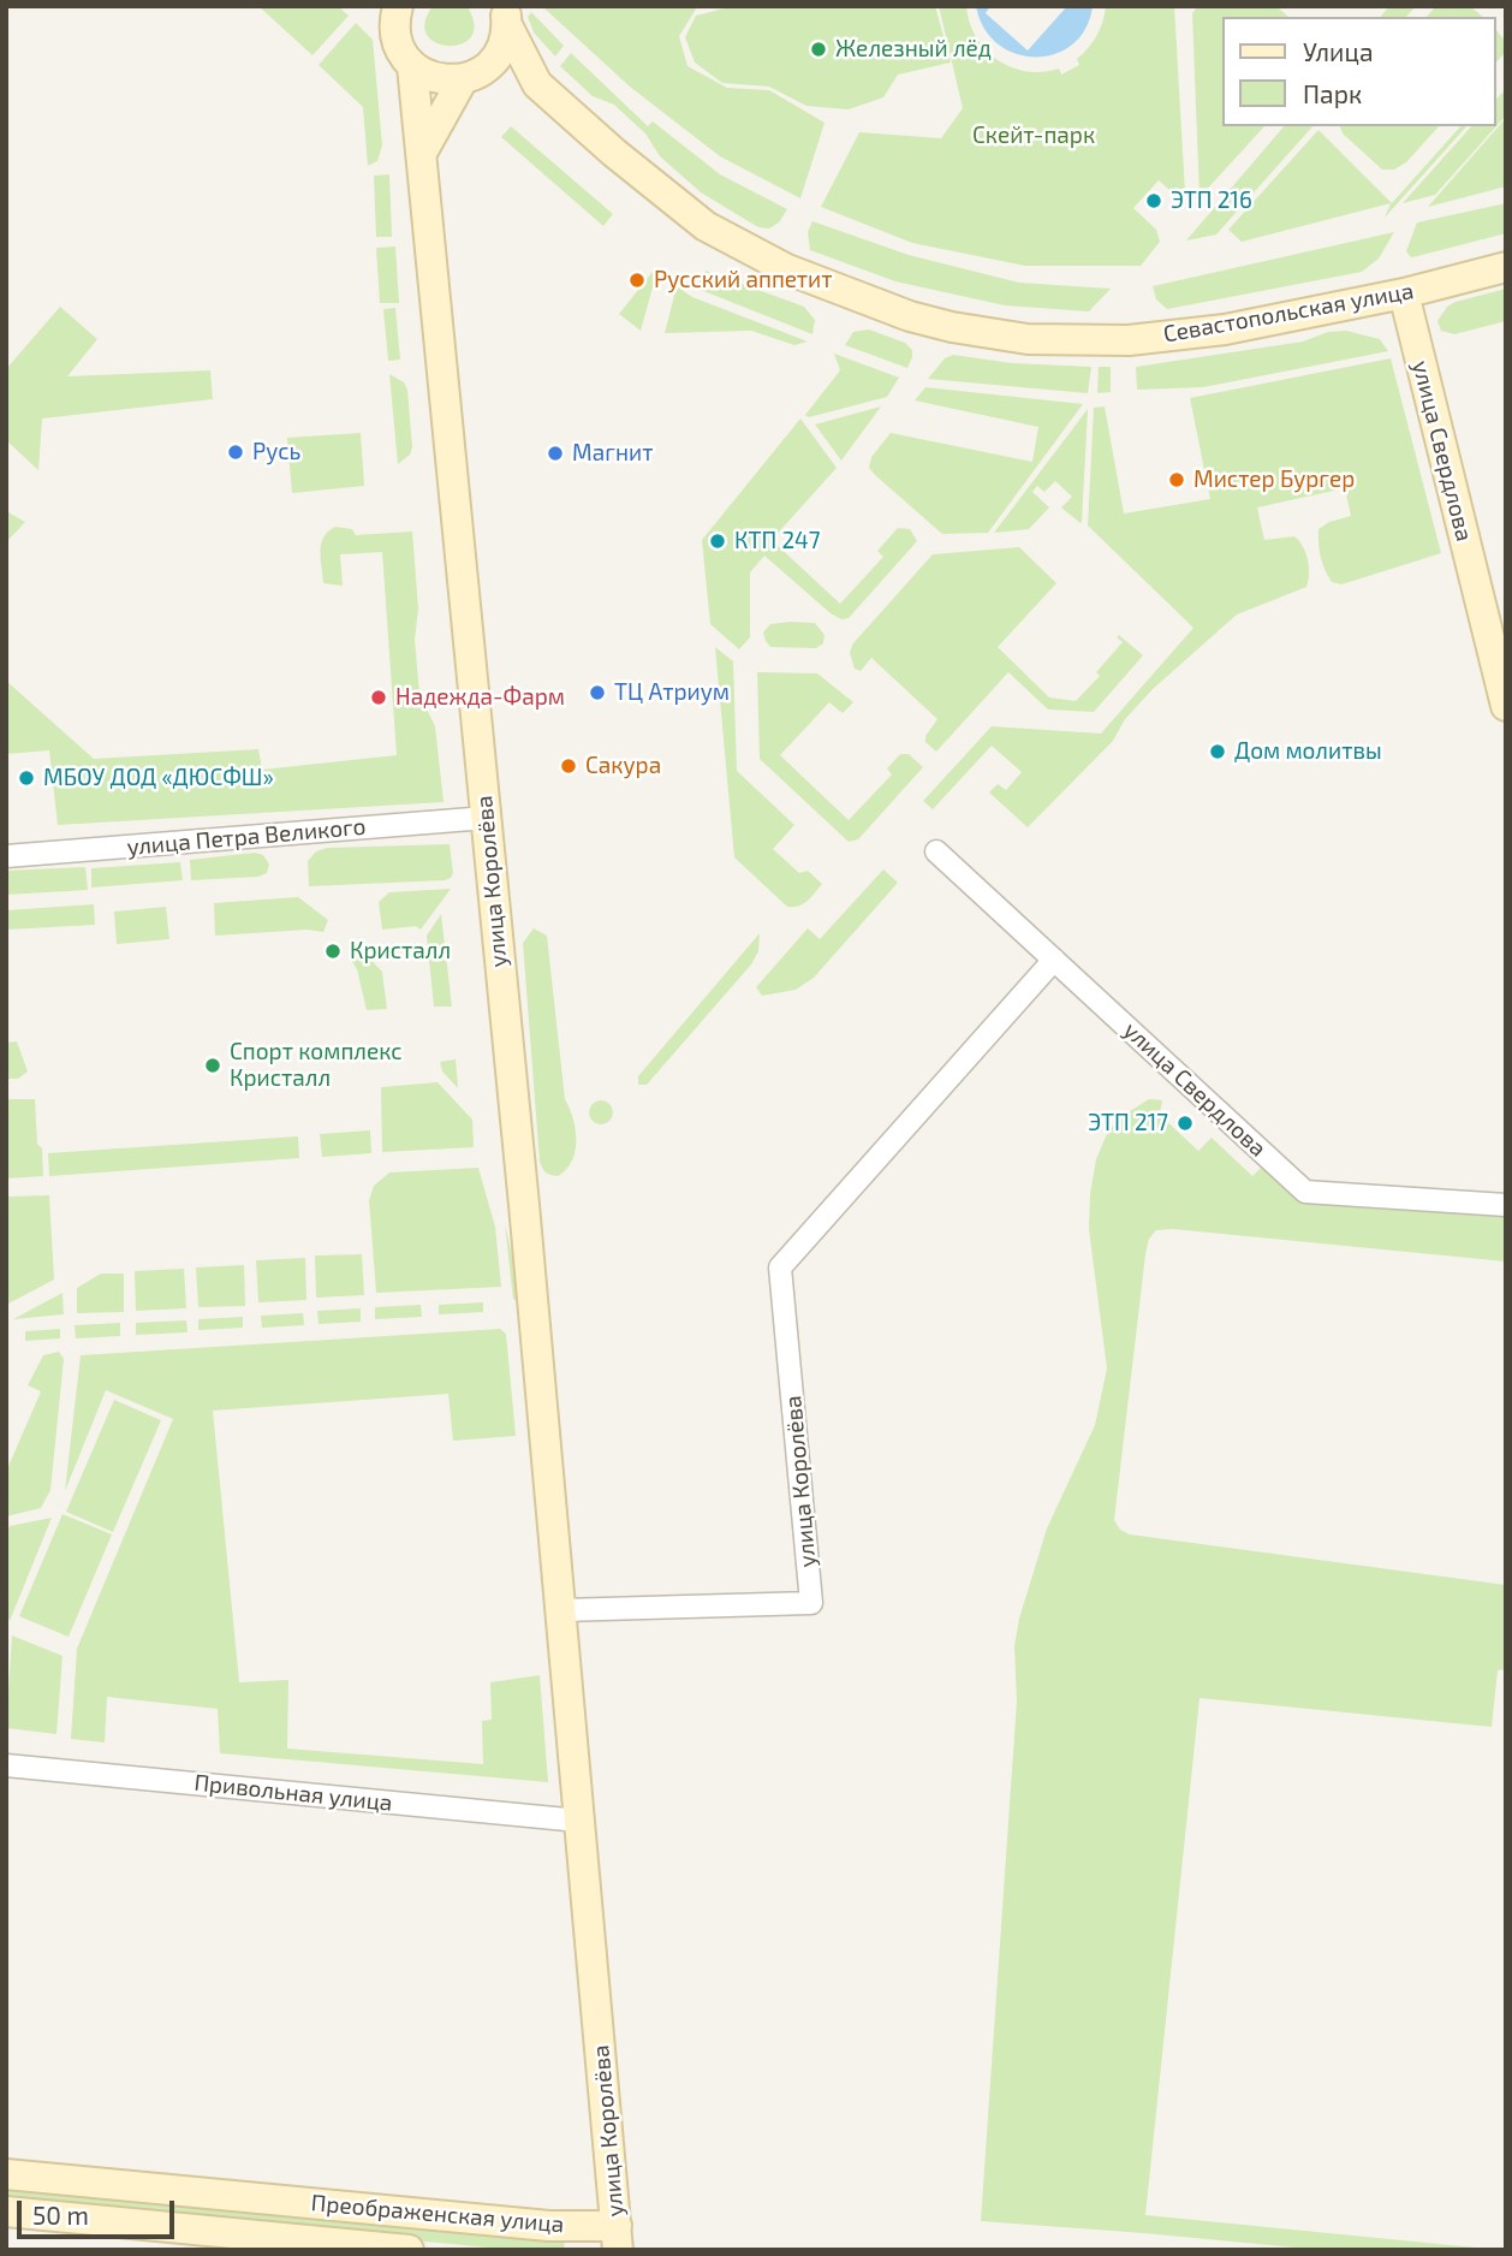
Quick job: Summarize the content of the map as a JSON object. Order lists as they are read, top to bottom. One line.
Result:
{"streets":{"main road":["Севастопольская улица","улица Свердлова","улица Королёва","Преображенская улица"],"street":["улица Петра Великого","Привольная улица"]},"crossings":[["Севастопольская улица","улица Свердлова"],["улица Свердлова","улица Королёва"],["улица Петра Великого","улица Королёва"],["улица Королёва","Привольная улица"],["улица Королёва","Преображенская улица"]],"parks":["Скейт-парк"],"places":["Железный лёд","ЭТП 216","Русский аппетит","Русь","Магнит","Мистер Бургер","КТП 247","ТЦ Атриум","Надежда-Фарм","Дом молитвы","Сакура","МБОУ ДОД «ДЮСФШ»","Кристалл","Спорт комплекс Кристалл","ЭТП 217"],"legend":["Улица","Парк"],"scale_bar":"50 m"}
